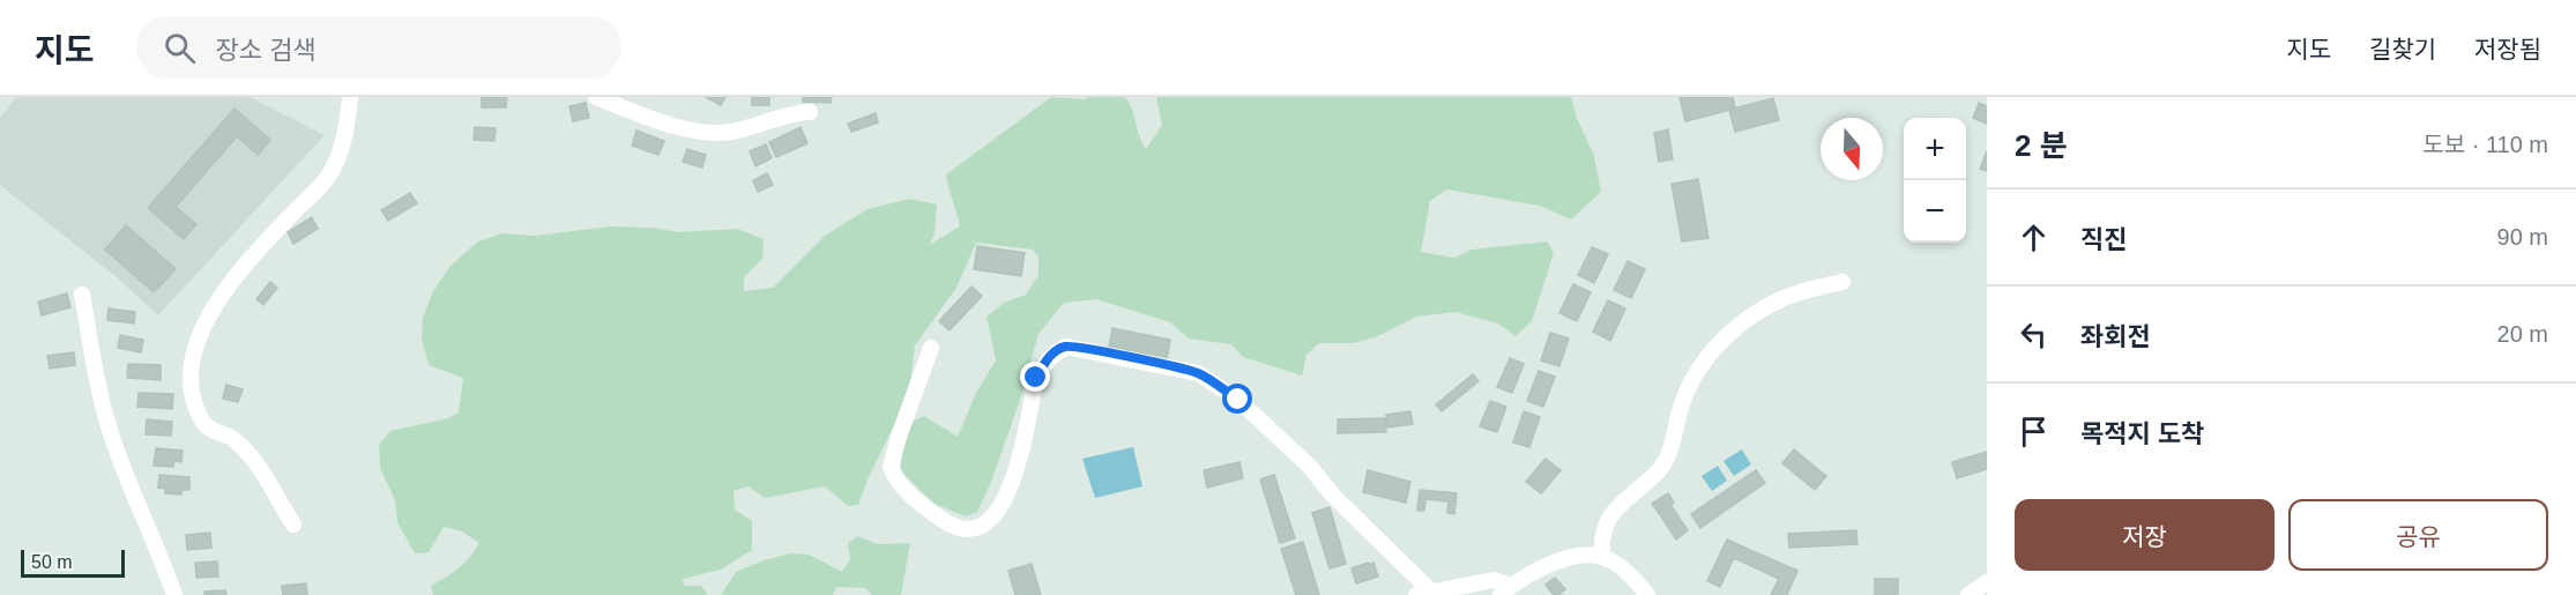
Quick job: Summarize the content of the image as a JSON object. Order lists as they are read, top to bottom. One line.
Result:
{"scale_bar":"50 m","north":"bottom","page":{"header":"지도","search":"장소 검색","nav":["지도","길찾기","저장됨"],"heading":["2 분","도보 · 110 m"],"map_buttons":["+","−"],"list":[["직진","90 m"],["좌회전","20 m"],"목적지 도착"],"buttons":["저장","공유"],"scale":"50 m"}}
